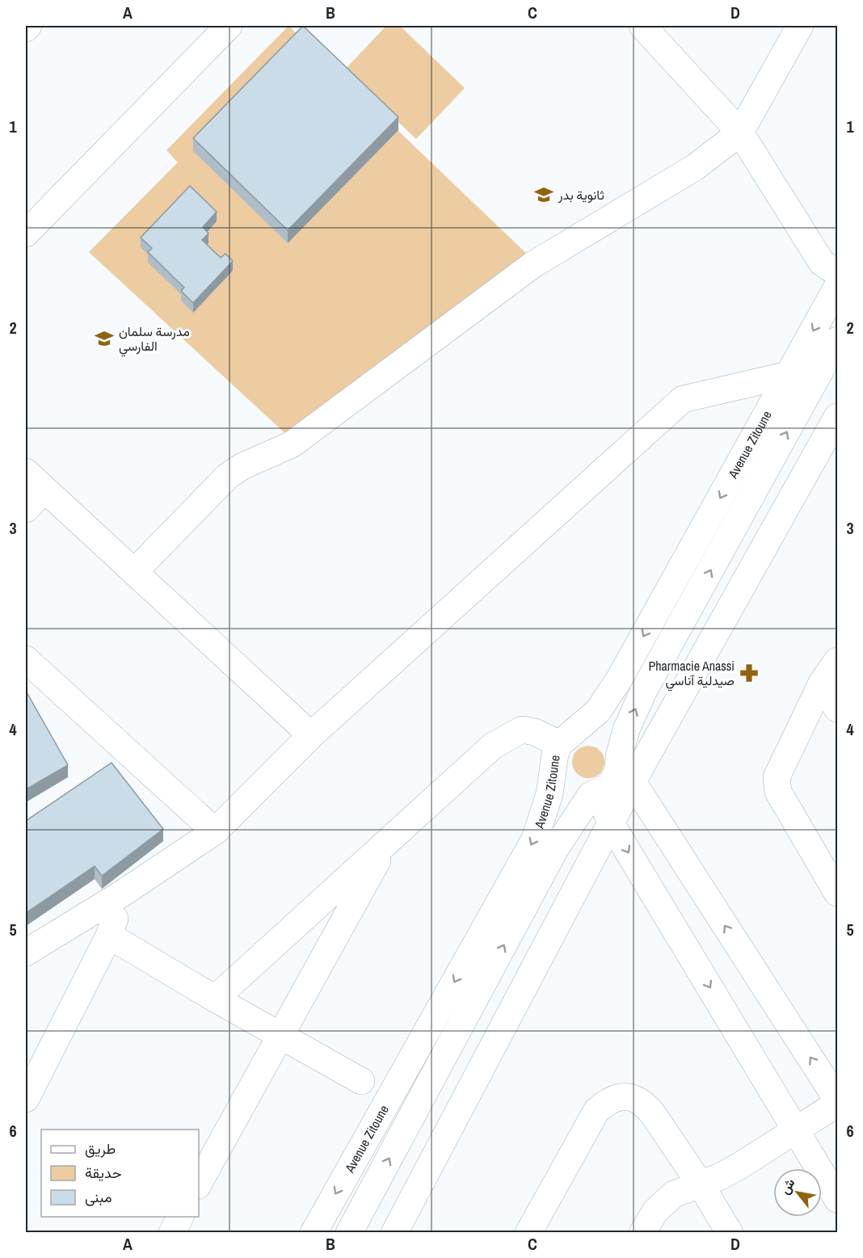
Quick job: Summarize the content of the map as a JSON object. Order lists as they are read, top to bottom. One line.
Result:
{"streets":{"street":["Avenue Zitoune"]},"places":{"school or university":["ثانوية بدر","مدرسة سلمان الفارسي"],"pharmacy":["Pharmacie Anassi صيدلية آناسي"]},"legend":["طريق","حديقة","مبنى"],"north":"top left","grid":{"columns":["A","B","C","D"],"rows":["1","2","3","4","5","6"]}}
